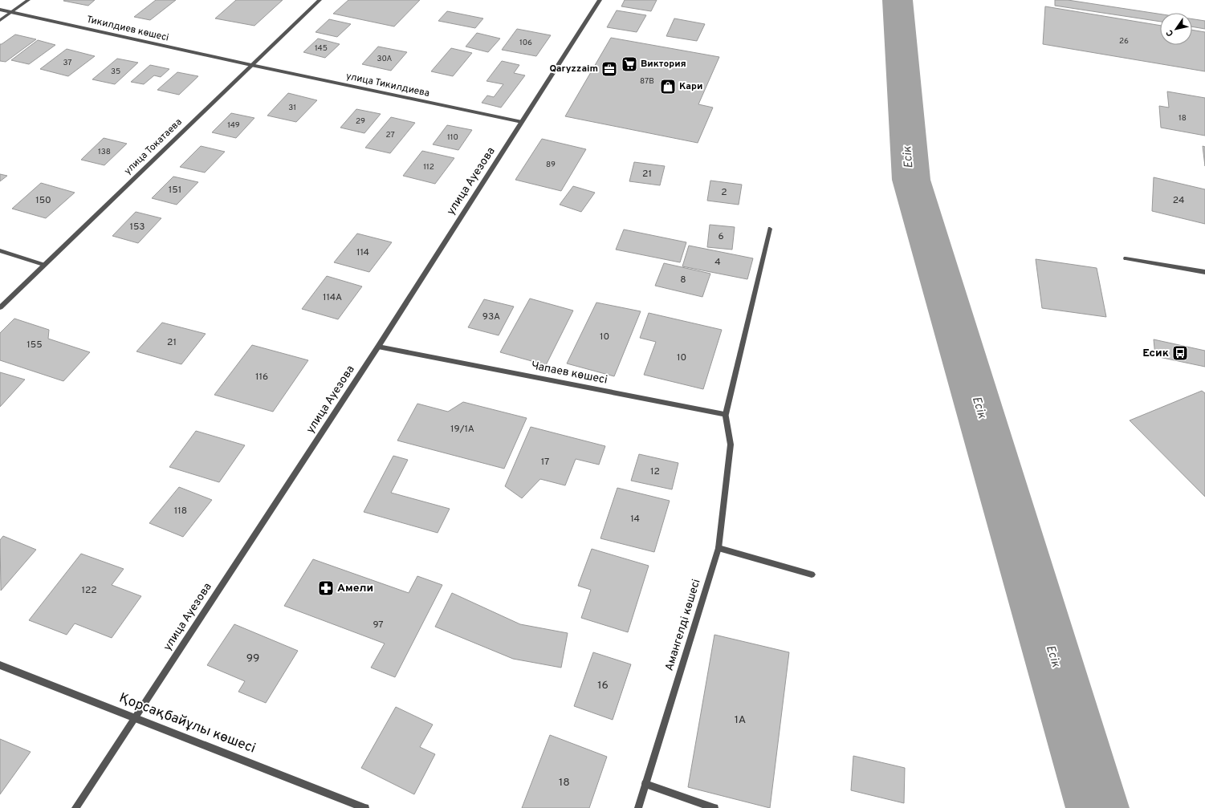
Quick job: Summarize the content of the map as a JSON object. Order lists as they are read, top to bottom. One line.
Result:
{"streets":{"street":["Тикилдиев көшесі","улица Тикилдиева","улица Токатаева","улица Ауезова","Чапаев көшесі","Амангелді көшесі","Қорсақбайұлы көшесі"]},"crossings":[["Тикилдиев көшесі","улица Тикилдиева"],["Тикилдиев көшесі","улица Токатаева"],["улица Тикилдиева","улица Токатаева"],["улица Тикилдиева","улица Ауезова"],["улица Ауезова","Чапаев көшесі"],["улица Ауезова","Қорсақбайұлы көшесі"],["Чапаев көшесі","Амангелді көшесі"]],"water":["Есік"],"places":{"supermarket":["Виктория"],"office":["Qaryzzaim"],"shop":["Кари"],"bus stop":["Есик"],"pharmacy":["Амели"]},"house_numbers":["26","106","145","30А","37","35","87В","31","18","29","149","27","110","138","89","112","21","151","2","150","24","153","6","114","4","8","114А","93А","10","21","155","10","116","19/1А","17","12","118","14","122","97","99","16","1А","18"],"north":"bottom left"}
